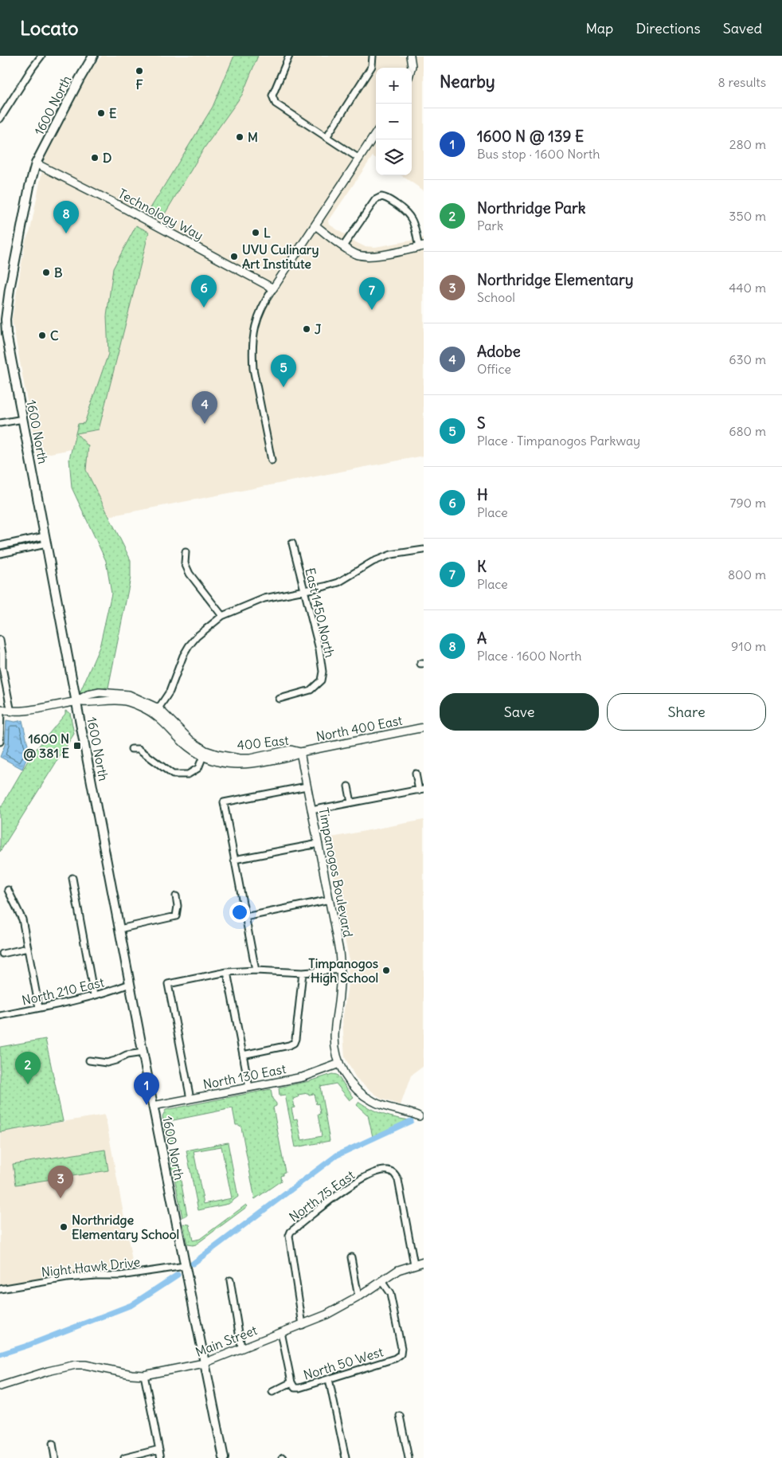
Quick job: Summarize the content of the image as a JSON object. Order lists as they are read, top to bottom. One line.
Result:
{"streets":{"main road":["1600 North"],"street":["Technology Way","East 1450 North","North 400 East","400 East","Timpanogos Boulevard","North 210 East","North 130 East","North 75 East","Night Hawk Drive","Main Street","North 50 West"]},"crossings":[["1600 North","Technology Way"],["1600 North","400 East"],["1600 North","North 210 East"],["1600 North","North 130 East"],["1600 North","Night Hawk Drive"],["1600 North","Main Street"],["North 400 East","400 East"],["North 400 East","Timpanogos Boulevard"],["400 East","Timpanogos Boulevard"],["Timpanogos Boulevard","North 130 East"],["North 75 East","Main Street"],["Main Street","North 50 West"]],"places":{"other":["F","E","M","D","L","UVU Culinary Art Institute","B","J","C","Timpanogos High School","Northridge Elementary School"],"transit":["1600 N @ 381 E"]},"page":{"header":"Locato","nav":["Map","Directions","Saved"],"heading":["Nearby","8 results"],"map_buttons":["+","−"],"list":[{"mark":"1","name":"1600 N @ 139 E","note":"Bus stop · 1600 North","value":"280 m"},{"mark":"2","name":"Northridge Park","note":"Park","value":"350 m"},{"mark":"3","name":"Northridge Elementary","note":"School","value":"440 m"},{"mark":"4","name":"Adobe","note":"Office","value":"630 m"},{"mark":"5","name":"S","note":"Place · Timpanogos Parkway","value":"680 m"},{"mark":"6","name":"H","note":"Place","value":"790 m"},{"mark":"7","name":"K","note":"Place","value":"800 m"},{"mark":"8","name":"A","note":"Place · 1600 North","value":"910 m"}],"pins":["8","6","7","5","4","2","1","3"],"buttons":["Save","Share"]}}
